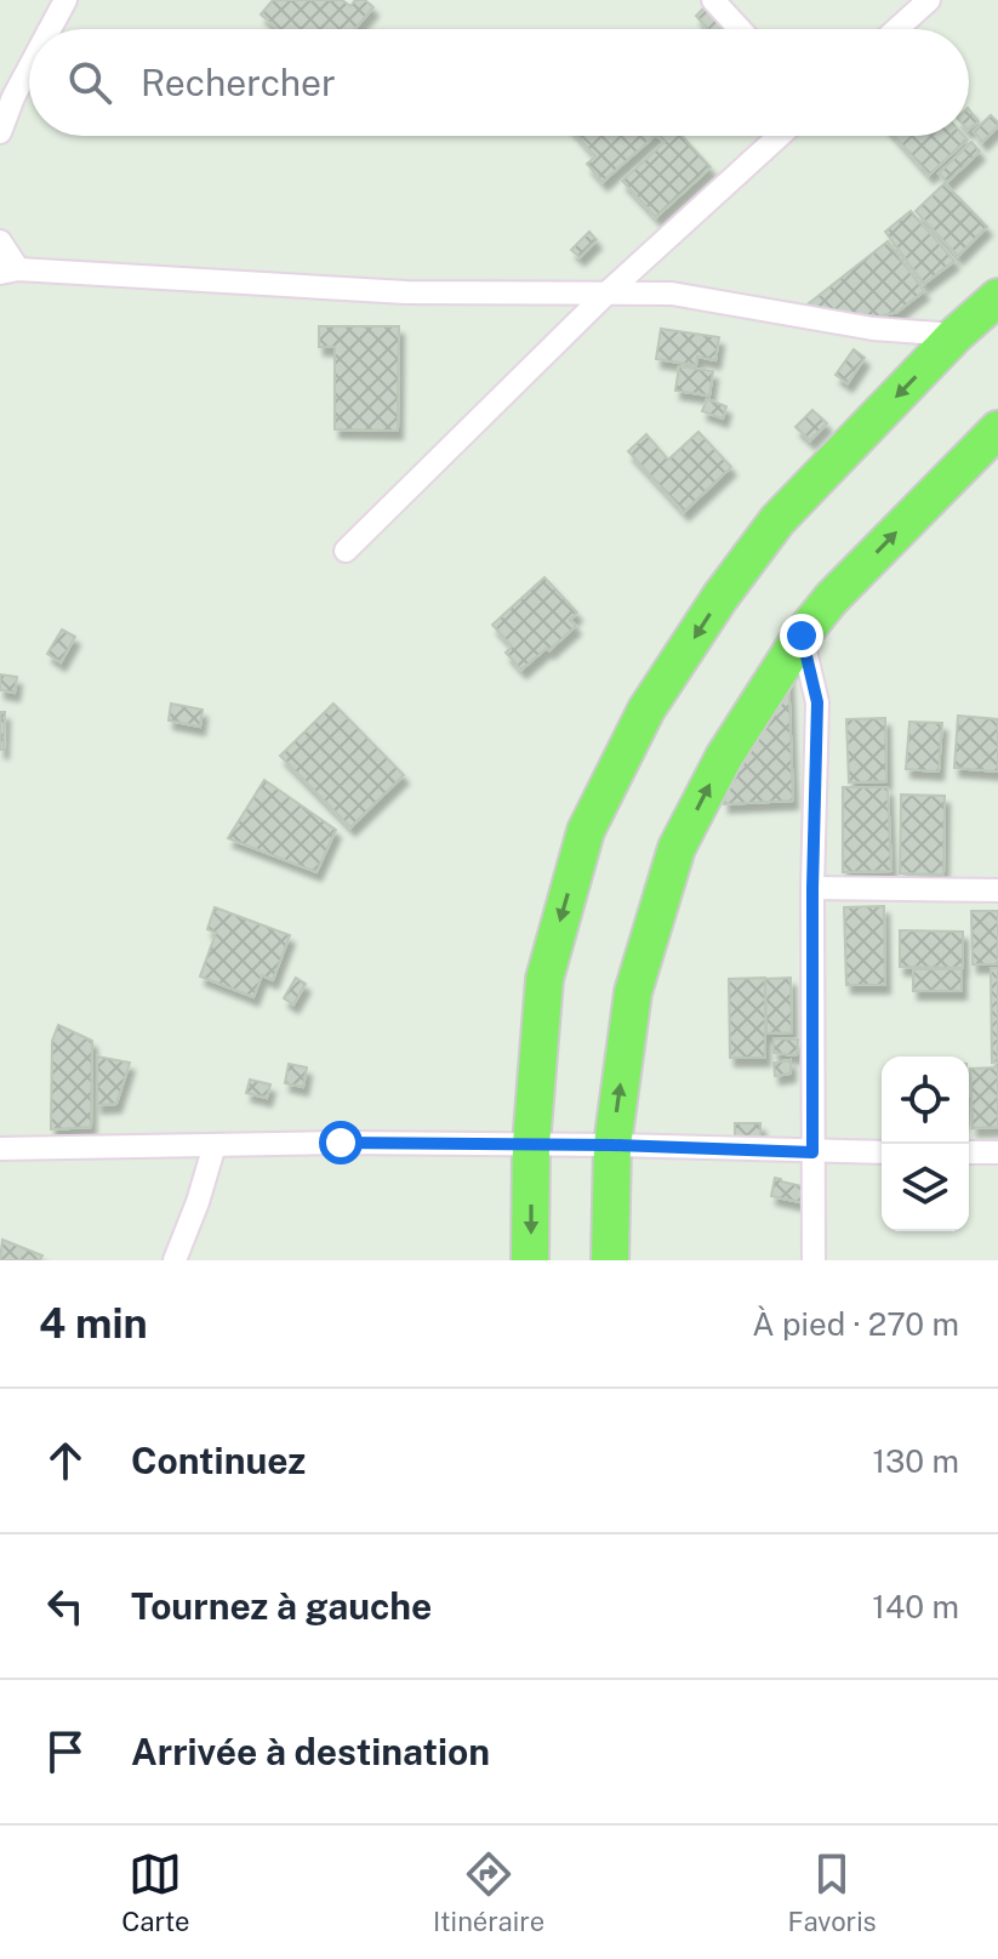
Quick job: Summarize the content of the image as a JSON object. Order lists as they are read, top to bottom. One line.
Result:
{"page":{"search":"Rechercher","heading":["4 min","À pied · 270 m"],"list":[["Continuez","130 m"],["Tournez à gauche","140 m"],"Arrivée à destination"],"nav":["Carte","Itinéraire","Favoris"]}}
